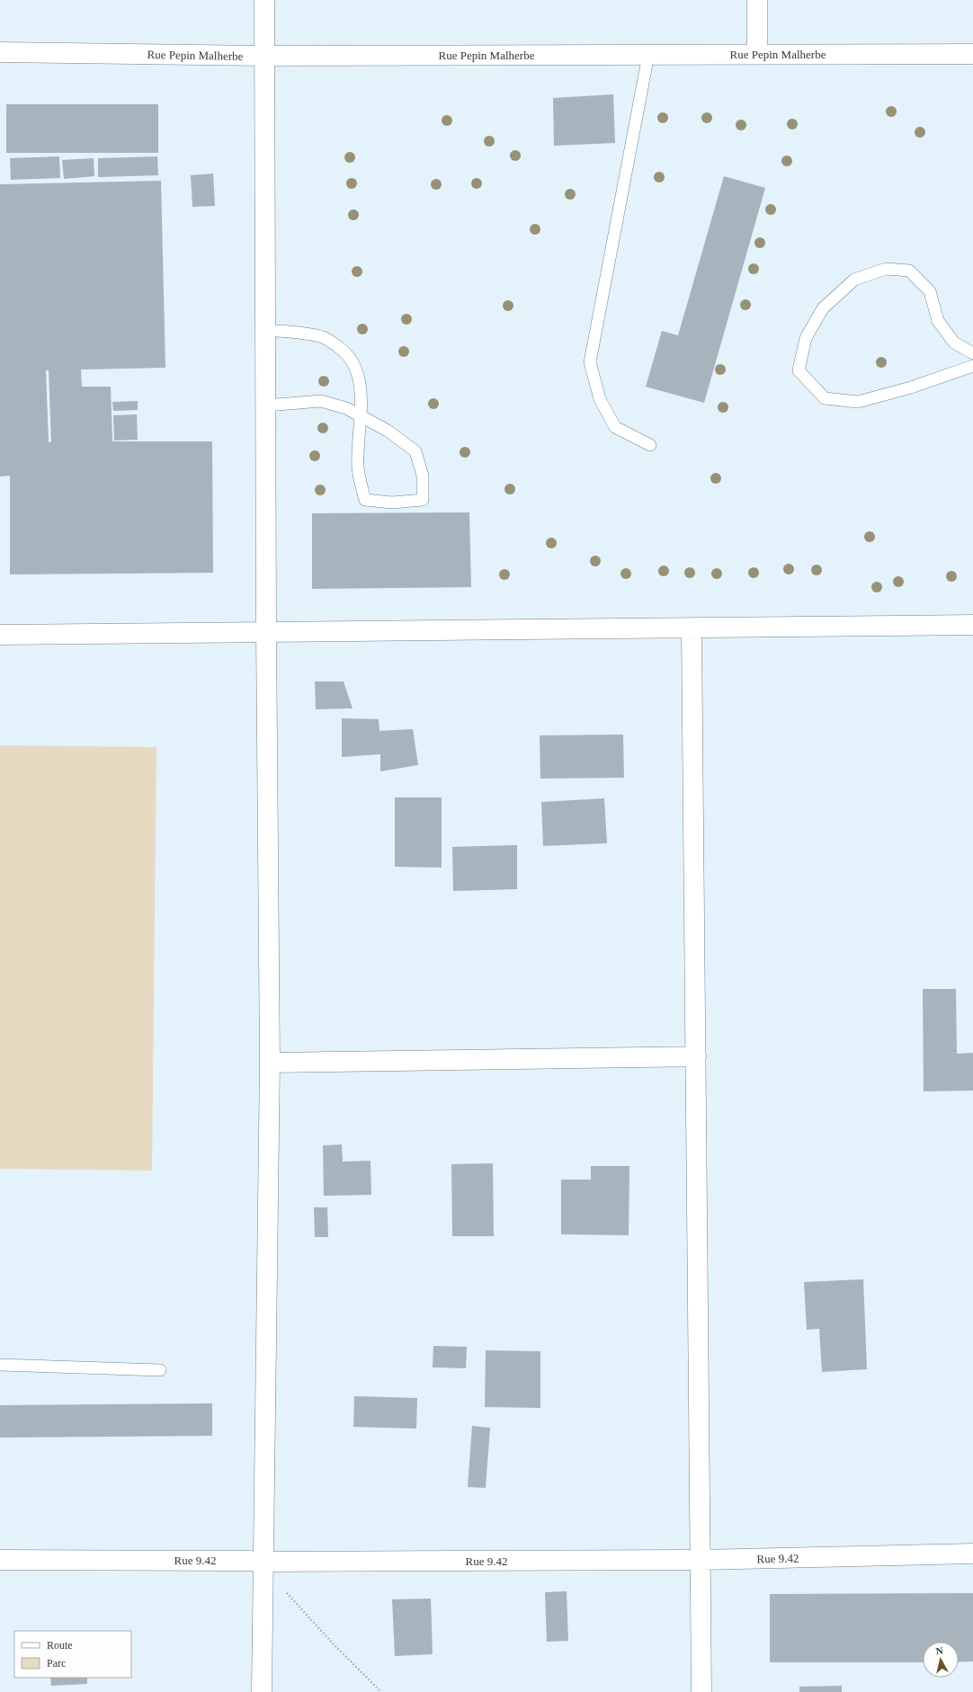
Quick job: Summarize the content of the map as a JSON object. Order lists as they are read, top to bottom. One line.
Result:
{"streets":{"street":["Rue Pepin Malherbe","Rue 9.42"]},"legend":["Route","Parc"],"north":"top"}
